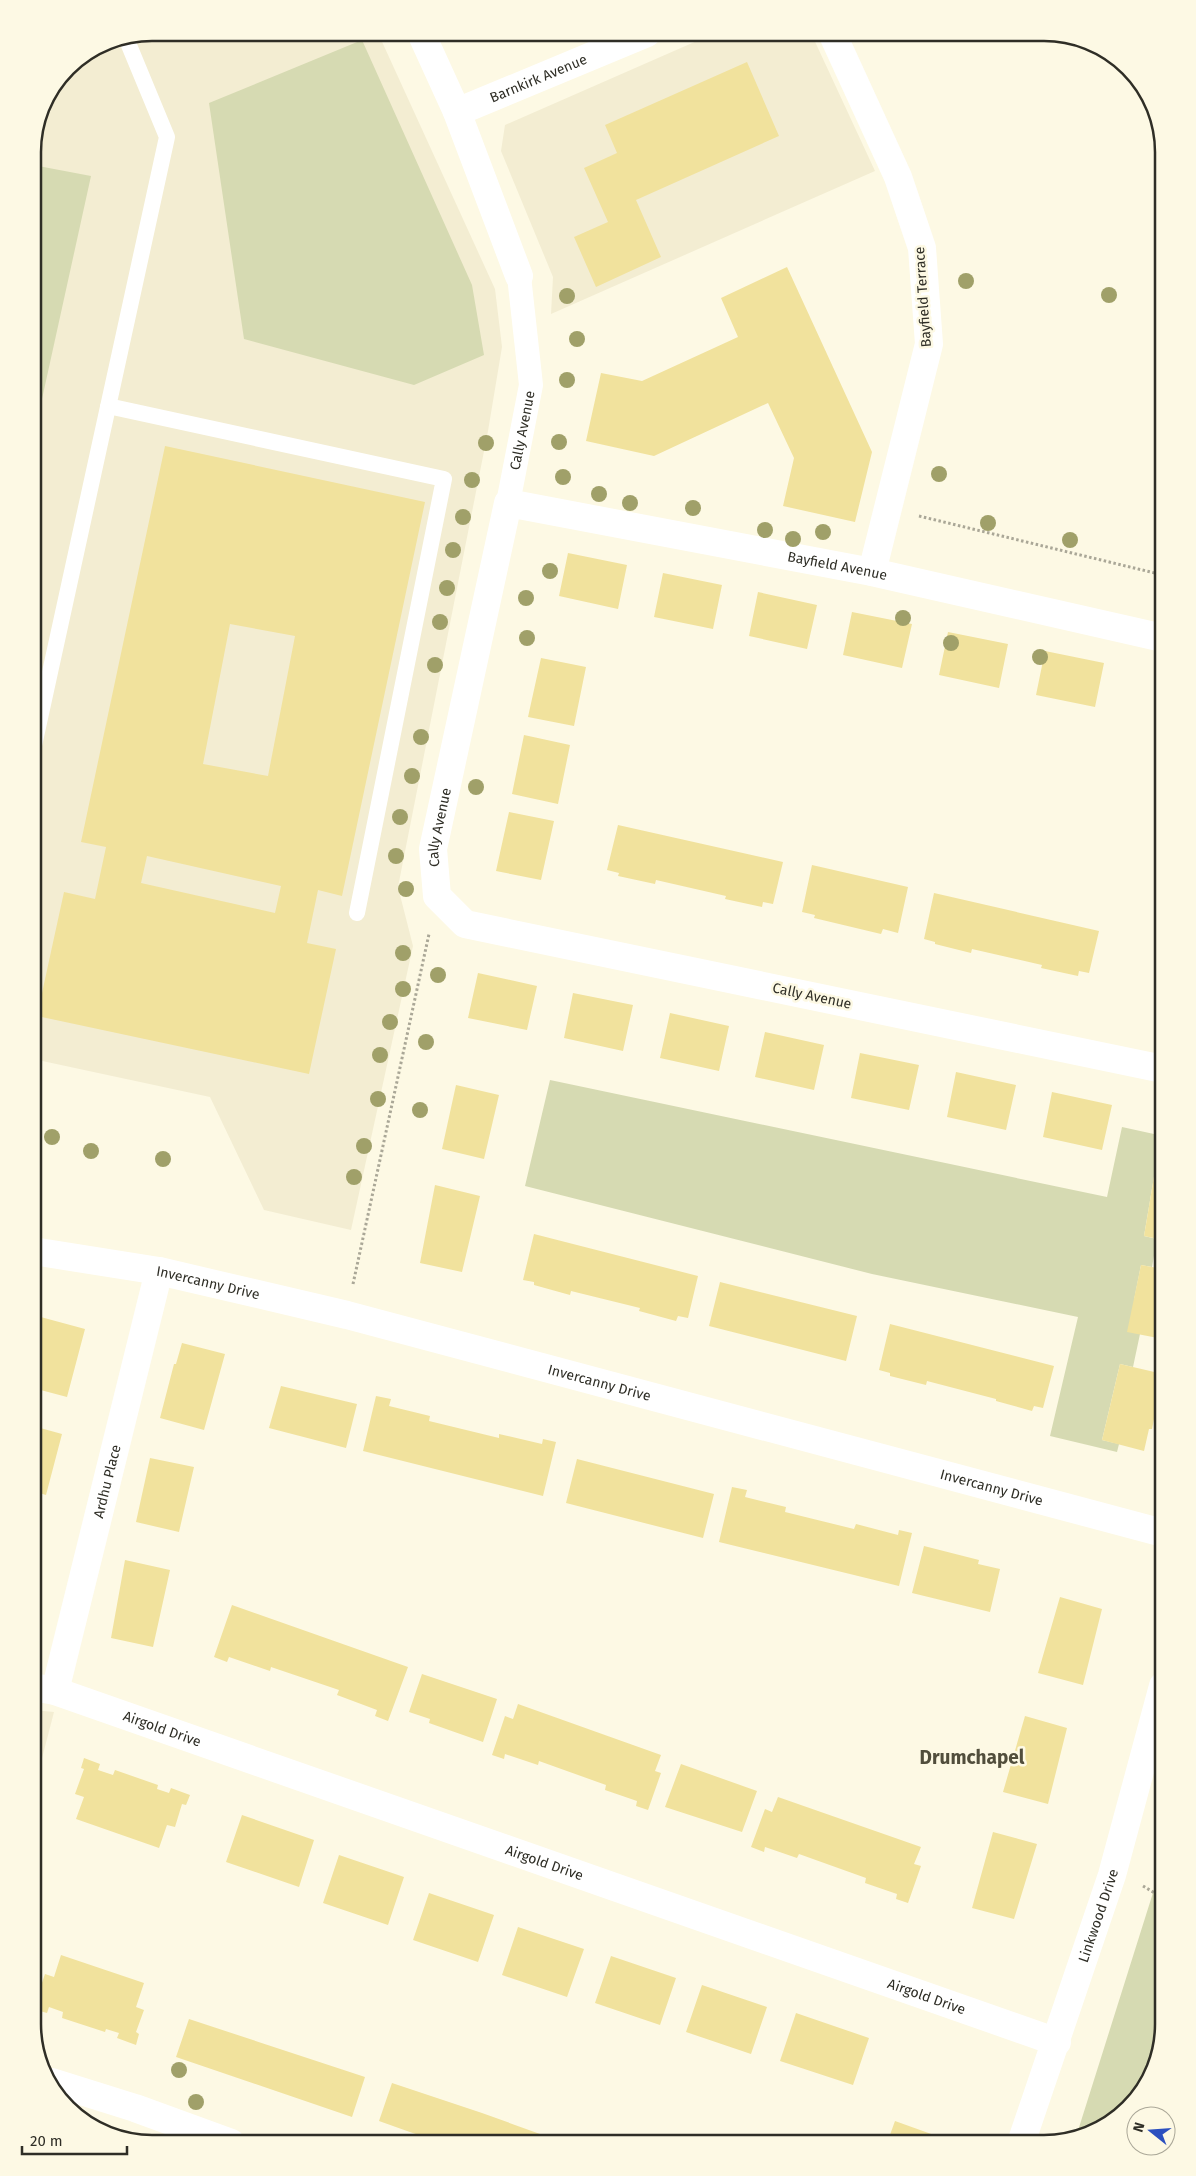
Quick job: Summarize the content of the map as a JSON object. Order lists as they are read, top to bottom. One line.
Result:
{"streets":{"street":["Barnkirk Avenue","Bayfield Terrace","Cally Avenue","Bayfield Avenue","Invercanny Drive","Ardhu Place","Airgold Drive","Linkwood Drive"]},"crossings":[["Barnkirk Avenue","Cally Avenue"],["Bayfield Terrace","Bayfield Avenue"],["Cally Avenue","Bayfield Avenue"],["Invercanny Drive","Ardhu Place"],["Ardhu Place","Airgold Drive"],["Airgold Drive","Linkwood Drive"]],"districts":["Drumchapel"],"scale_bar":"20 m","north":"left"}
